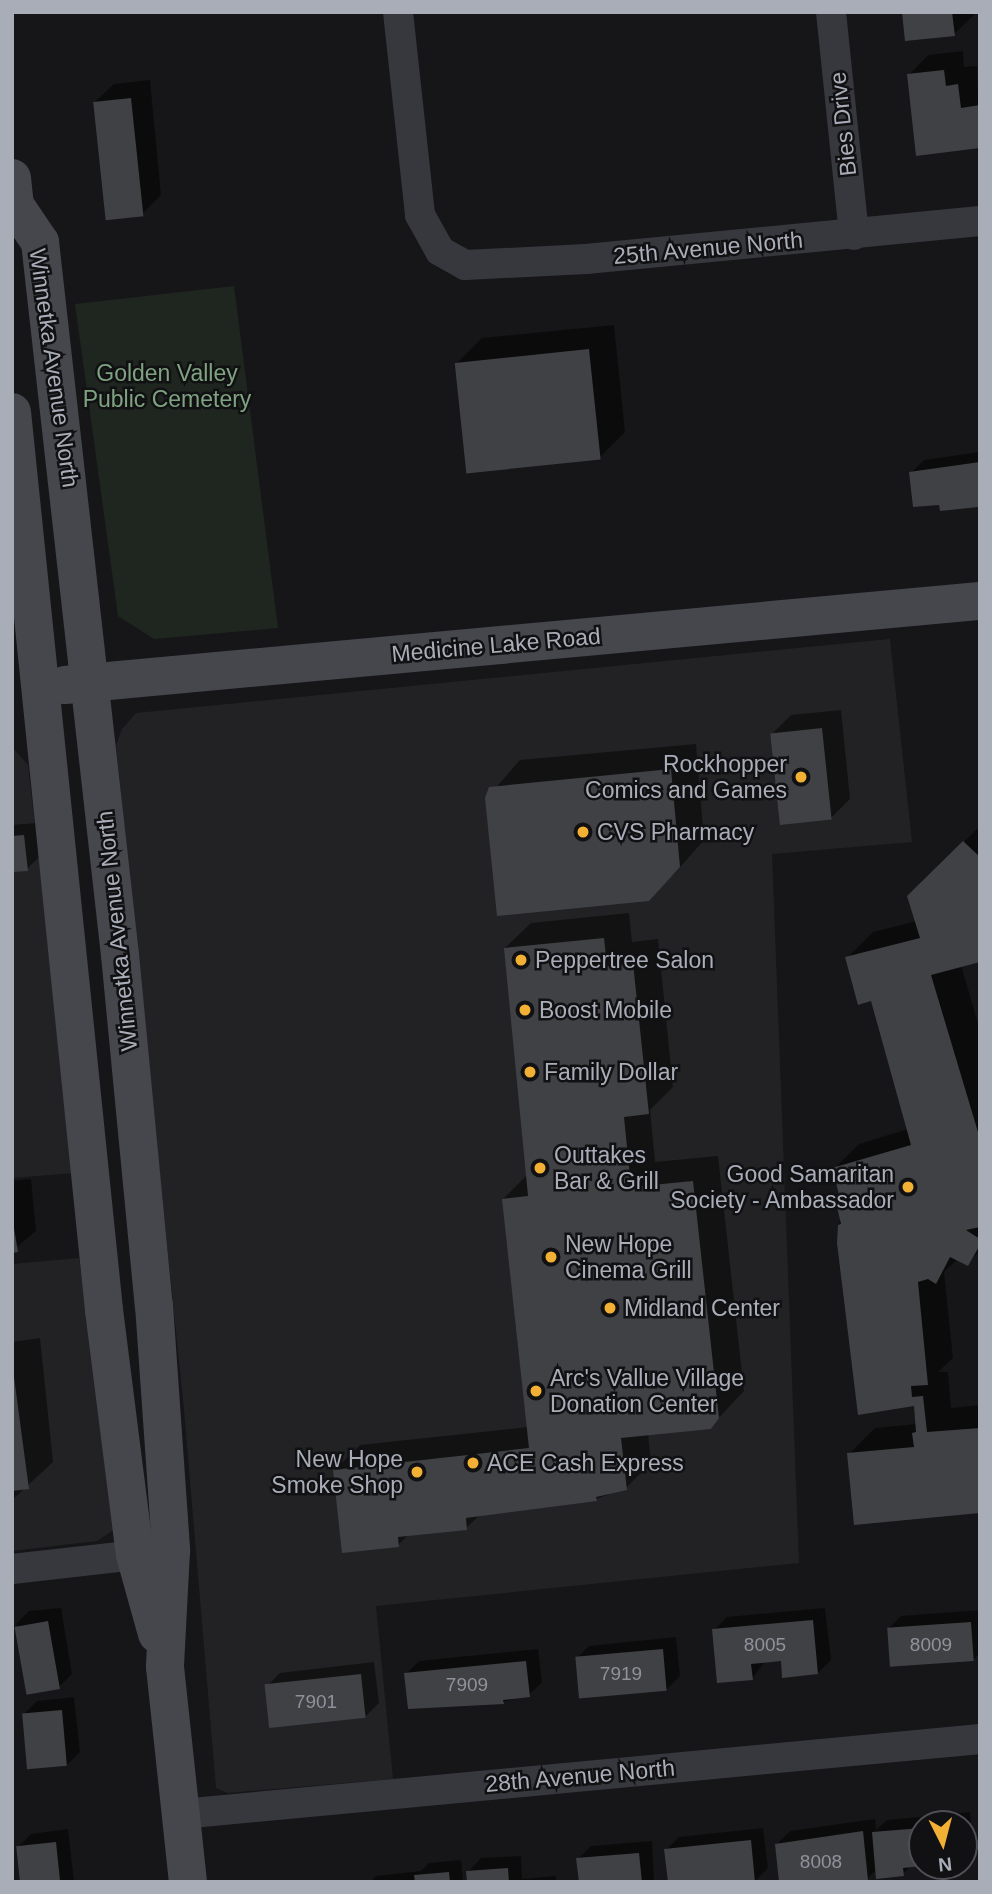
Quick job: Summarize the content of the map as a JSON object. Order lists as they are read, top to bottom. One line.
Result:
{"streets":{"main road":["Winnetka Avenue North","Medicine Lake Road"],"street":["Bies Drive","25th Avenue North","28th Avenue North"]},"crossings":[["Bies Drive","25th Avenue North"],["Winnetka Avenue North","Medicine Lake Road"],["Winnetka Avenue North","28th Avenue North"]],"parks":["Golden Valley Public Cemetery"],"places":["Rockhopper Comics and Games","CVS Pharmacy","Peppertree Salon","Boost Mobile","Family Dollar","Outtakes Bar & Grill","Good Samaritan Society - Ambassador","New Hope Cinema Grill","Midland Center","Arc's Vallue Village Donation Center","ACE Cash Express","New Hope Smoke Shop"],"house_numbers":["8005","8009","7919","7909","7901","8008"],"north":"bottom"}
